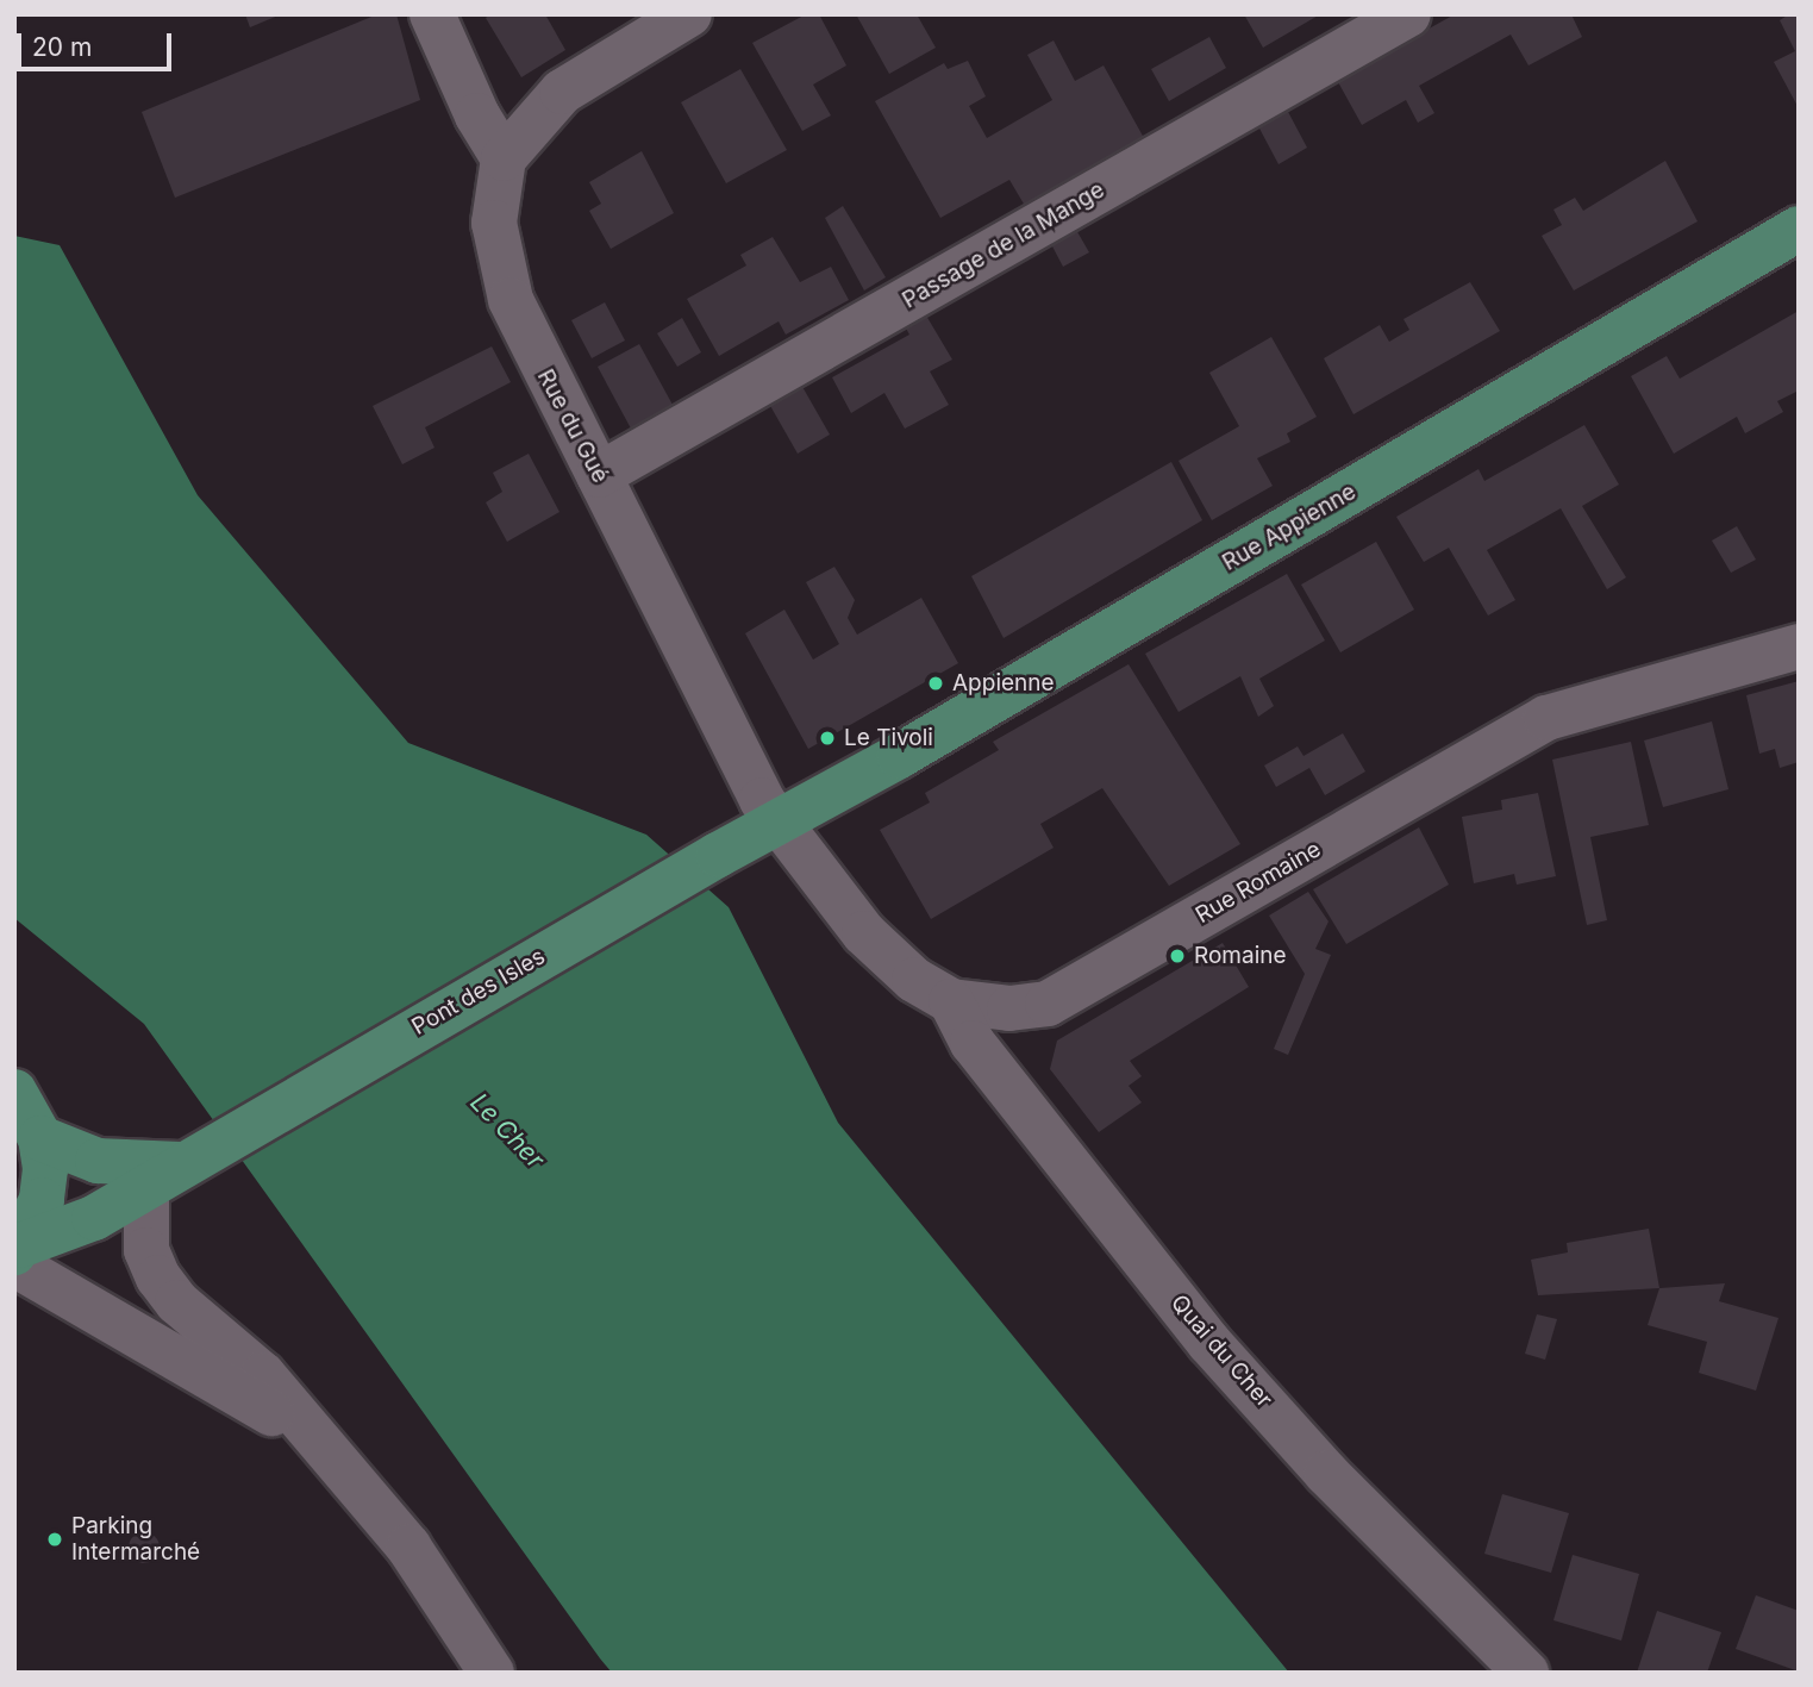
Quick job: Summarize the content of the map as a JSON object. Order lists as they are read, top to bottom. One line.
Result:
{"streets":{"main road":["Rue Appienne","Pont des Isles"],"street":["Passage de la Mange","Rue du Gué","Rue Romaine","Quai du Cher"]},"crossings":[["Passage de la Mange","Rue du Gué"],["Rue du Gué","Rue Appienne"],["Rue du Gué","Rue Romaine"],["Rue du Gué","Pont des Isles"],["Rue Appienne","Rue Romaine"],["Rue Appienne","Pont des Isles"],["Rue Romaine","Pont des Isles"],["Rue Romaine","Quai du Cher"]],"water":["Le Cher"],"places":["Appienne","Le Tivoli","Romaine","Parking Intermarché"],"scale_bar":"20 m"}
